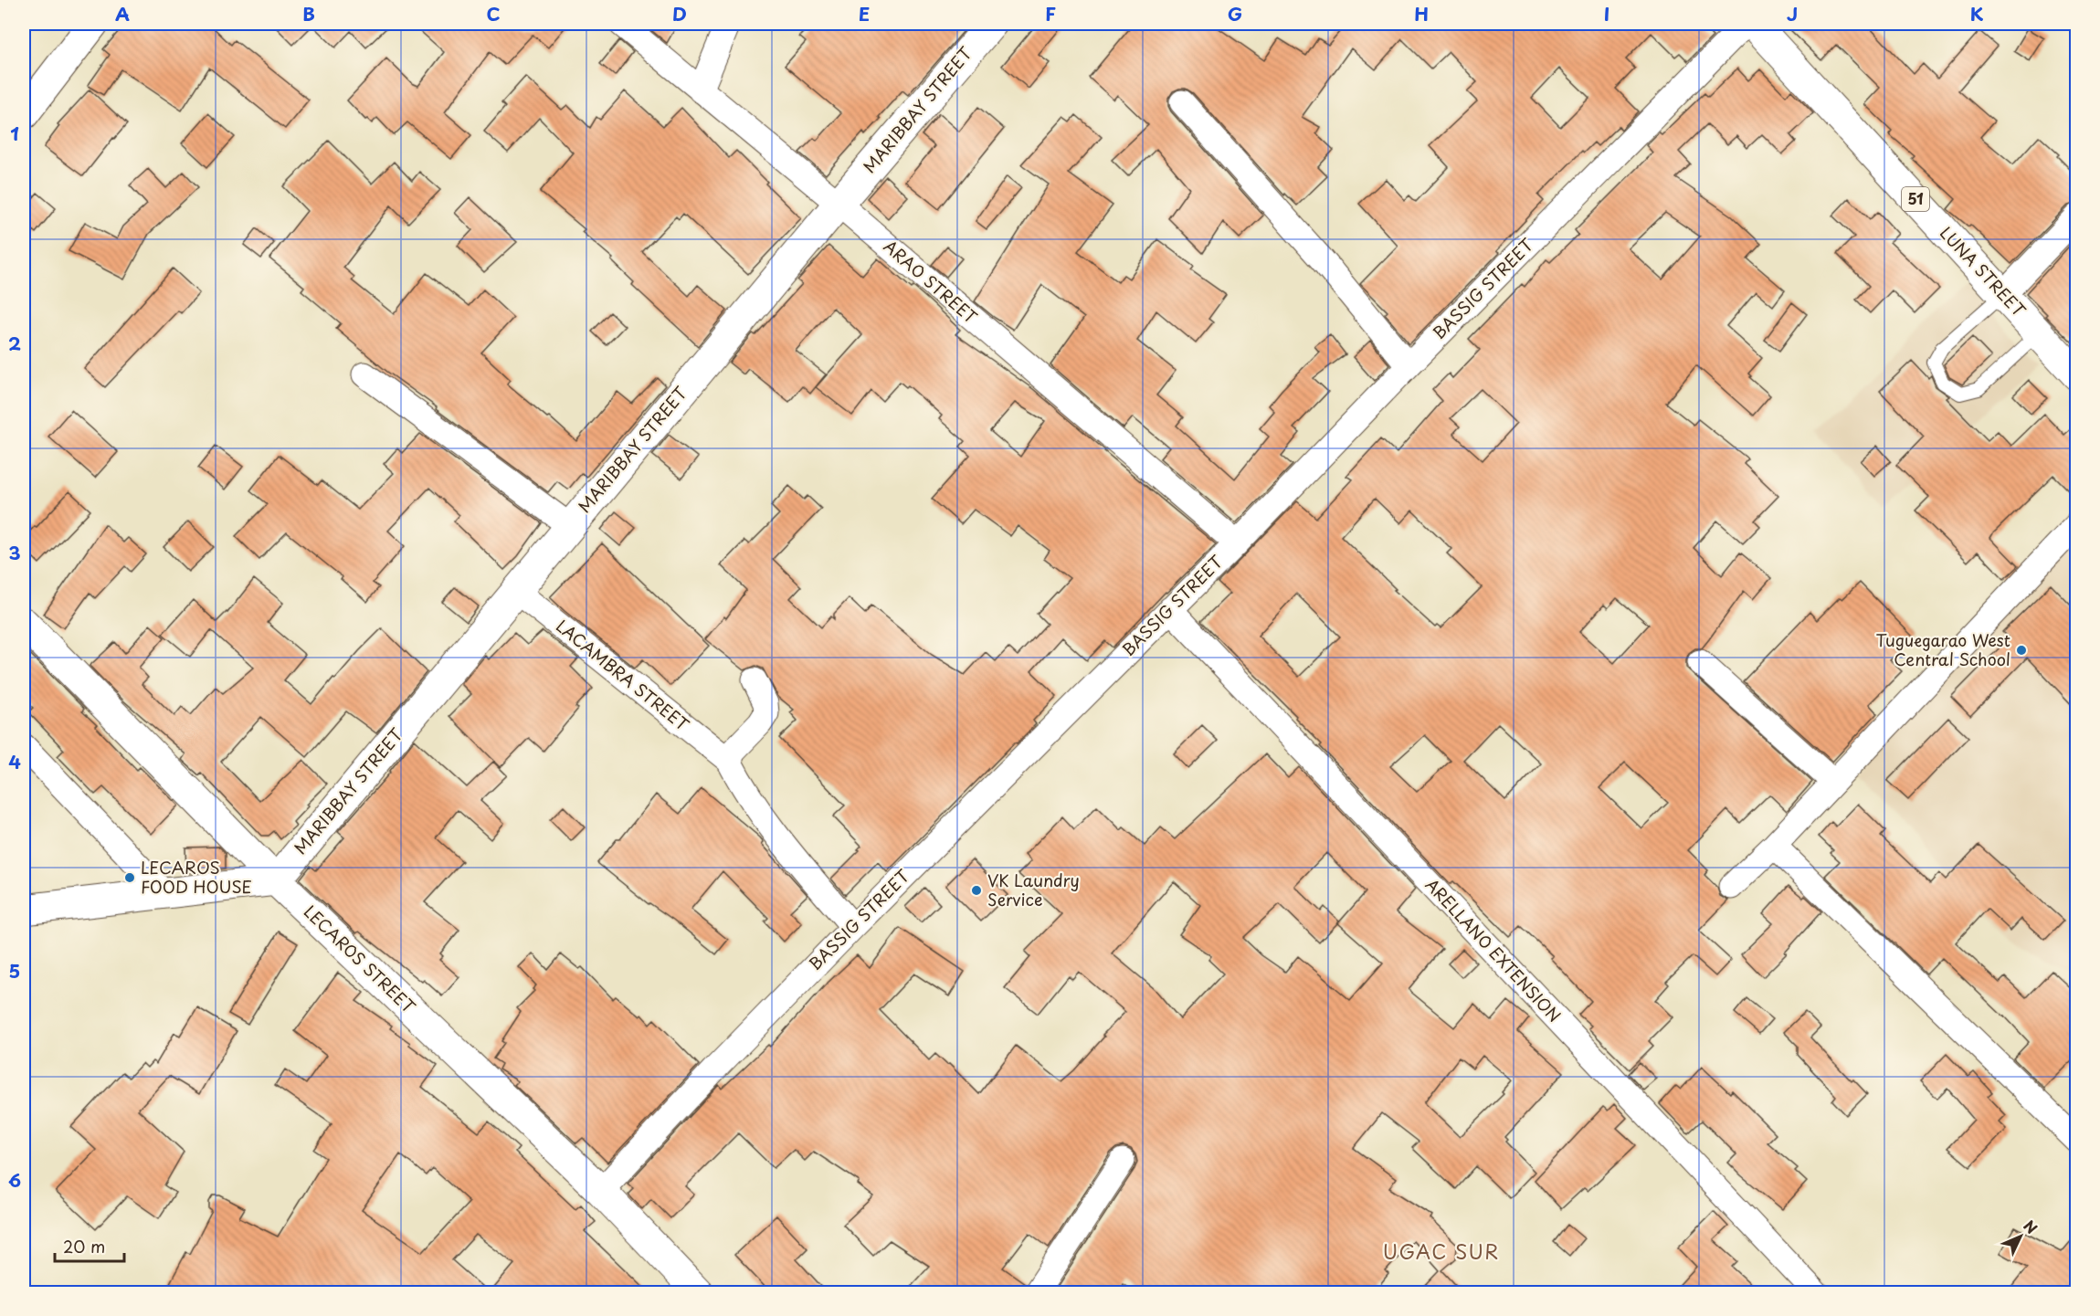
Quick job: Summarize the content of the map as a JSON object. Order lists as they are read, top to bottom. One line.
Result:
{"streets":{"street":["MARIBBAY STREET","51","LUNA STREET","ARAO STREET","BASSIG STREET","LACAMBRA STREET","ARELLANO EXTENSION","LECAROS STREET"]},"crossings":[["MARIBBAY STREET","ARAO STREET"],["MARIBBAY STREET","LACAMBRA STREET"],["MARIBBAY STREET","LECAROS STREET"],["ARAO STREET","BASSIG STREET"],["BASSIG STREET","LACAMBRA STREET"],["BASSIG STREET","ARELLANO EXTENSION"],["BASSIG STREET","LECAROS STREET"]],"districts":["UGAC SUR"],"places":["Tuguegarao West Central School","LECAROS FOOD HOUSE","VK Laundry Service"],"scale_bar":"20 m","north":"top right","grid":{"columns":["A","B","C","D","E","F","G","H","I","J","K"],"rows":["1","2","3","4","5","6"]}}
